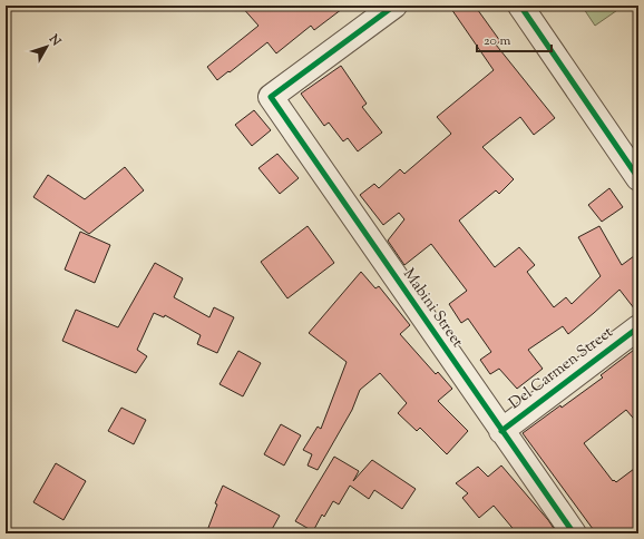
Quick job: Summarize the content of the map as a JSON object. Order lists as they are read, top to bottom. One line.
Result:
{"streets":{"street":["Mabini Street","Del Carmen Street"]},"crossings":[["Mabini Street","Del Carmen Street"]],"scale_bar":"20 m","north":"top right"}
